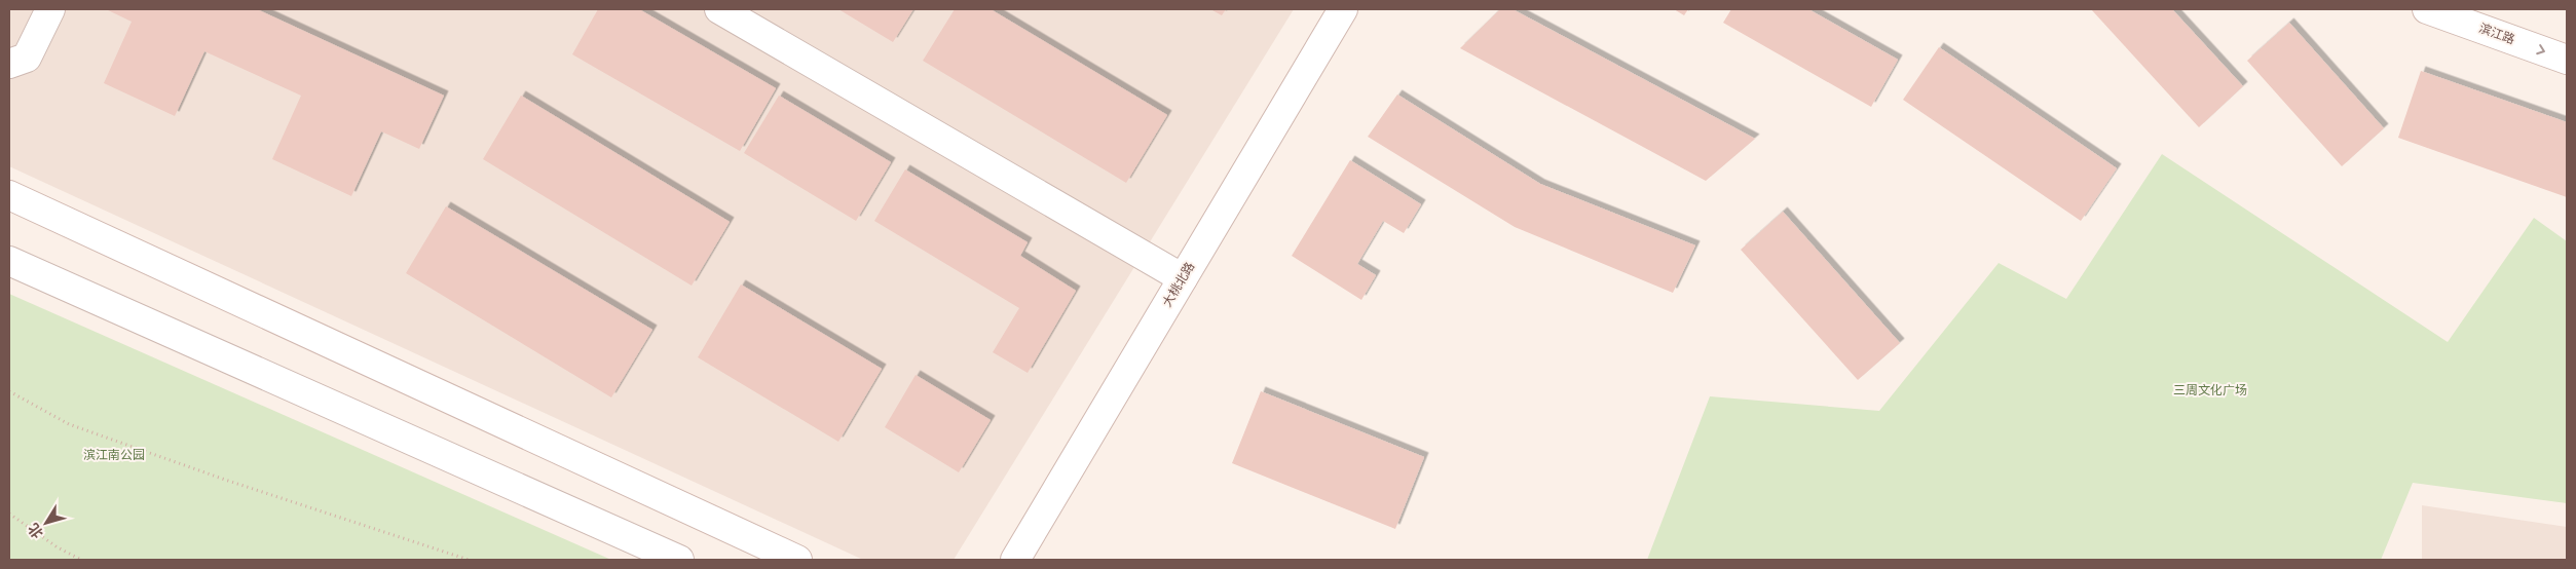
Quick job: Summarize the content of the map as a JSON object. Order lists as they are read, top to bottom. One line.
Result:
{"streets":{"street":["滨江路","大桃北路"]},"one_way":["滨江路"],"parks":["三周文化广场","滨江南公园"],"north":"bottom left"}
